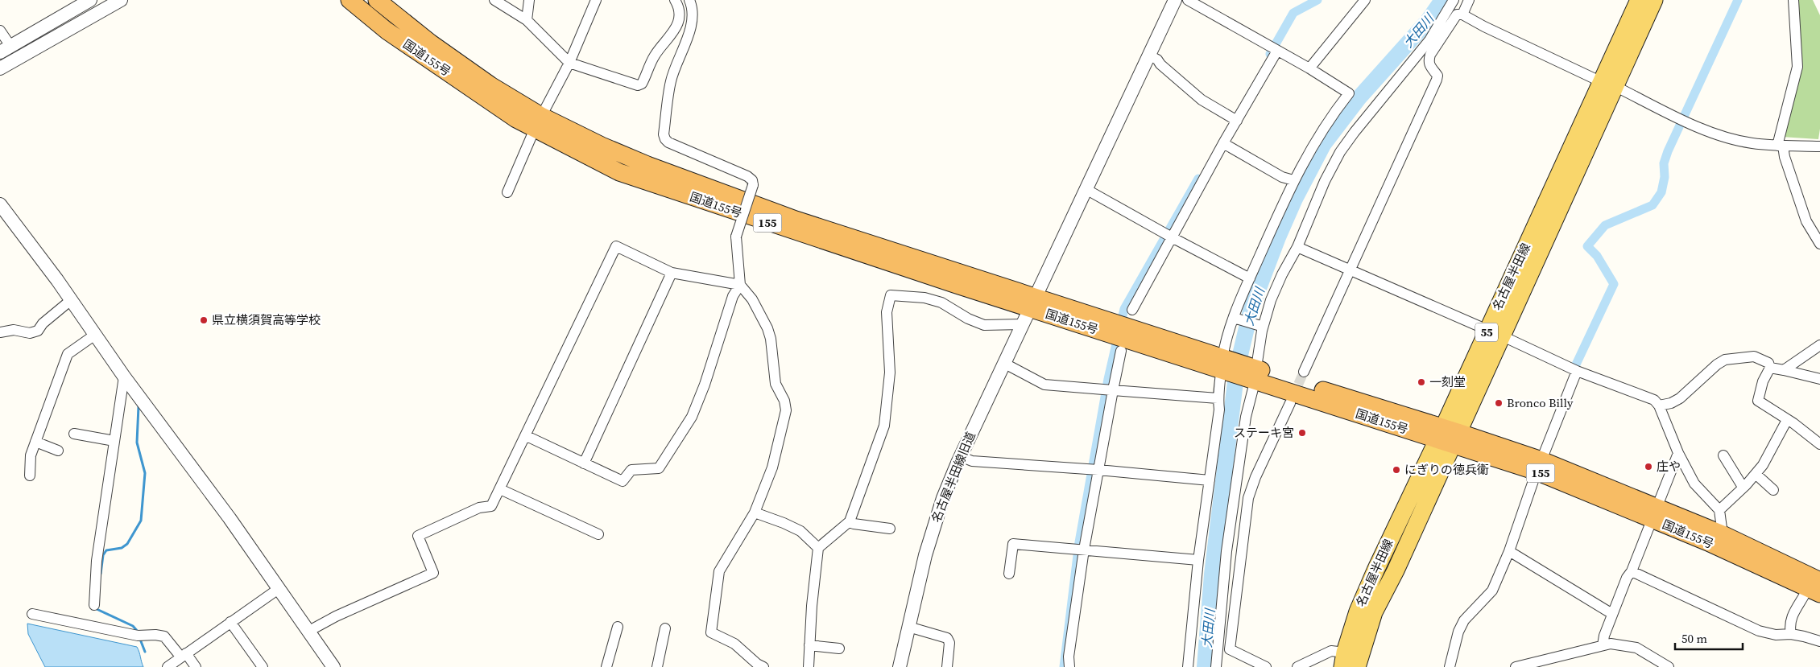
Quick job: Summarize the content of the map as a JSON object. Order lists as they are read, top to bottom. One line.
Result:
{"streets":{"highway":["国道155号","155"],"main road":["名古屋半田線","55"],"street":["名古屋半田線旧道"]},"crossings":[["国道155号","名古屋半田線"],["国道155号","名古屋半田線旧道"]],"water":["大田川"],"places":["県立横須賀高等学校","一刻堂","Bronco Billy","ステーキ宮","庄や","にぎりの徳兵衛"],"scale_bar":"50 m"}
